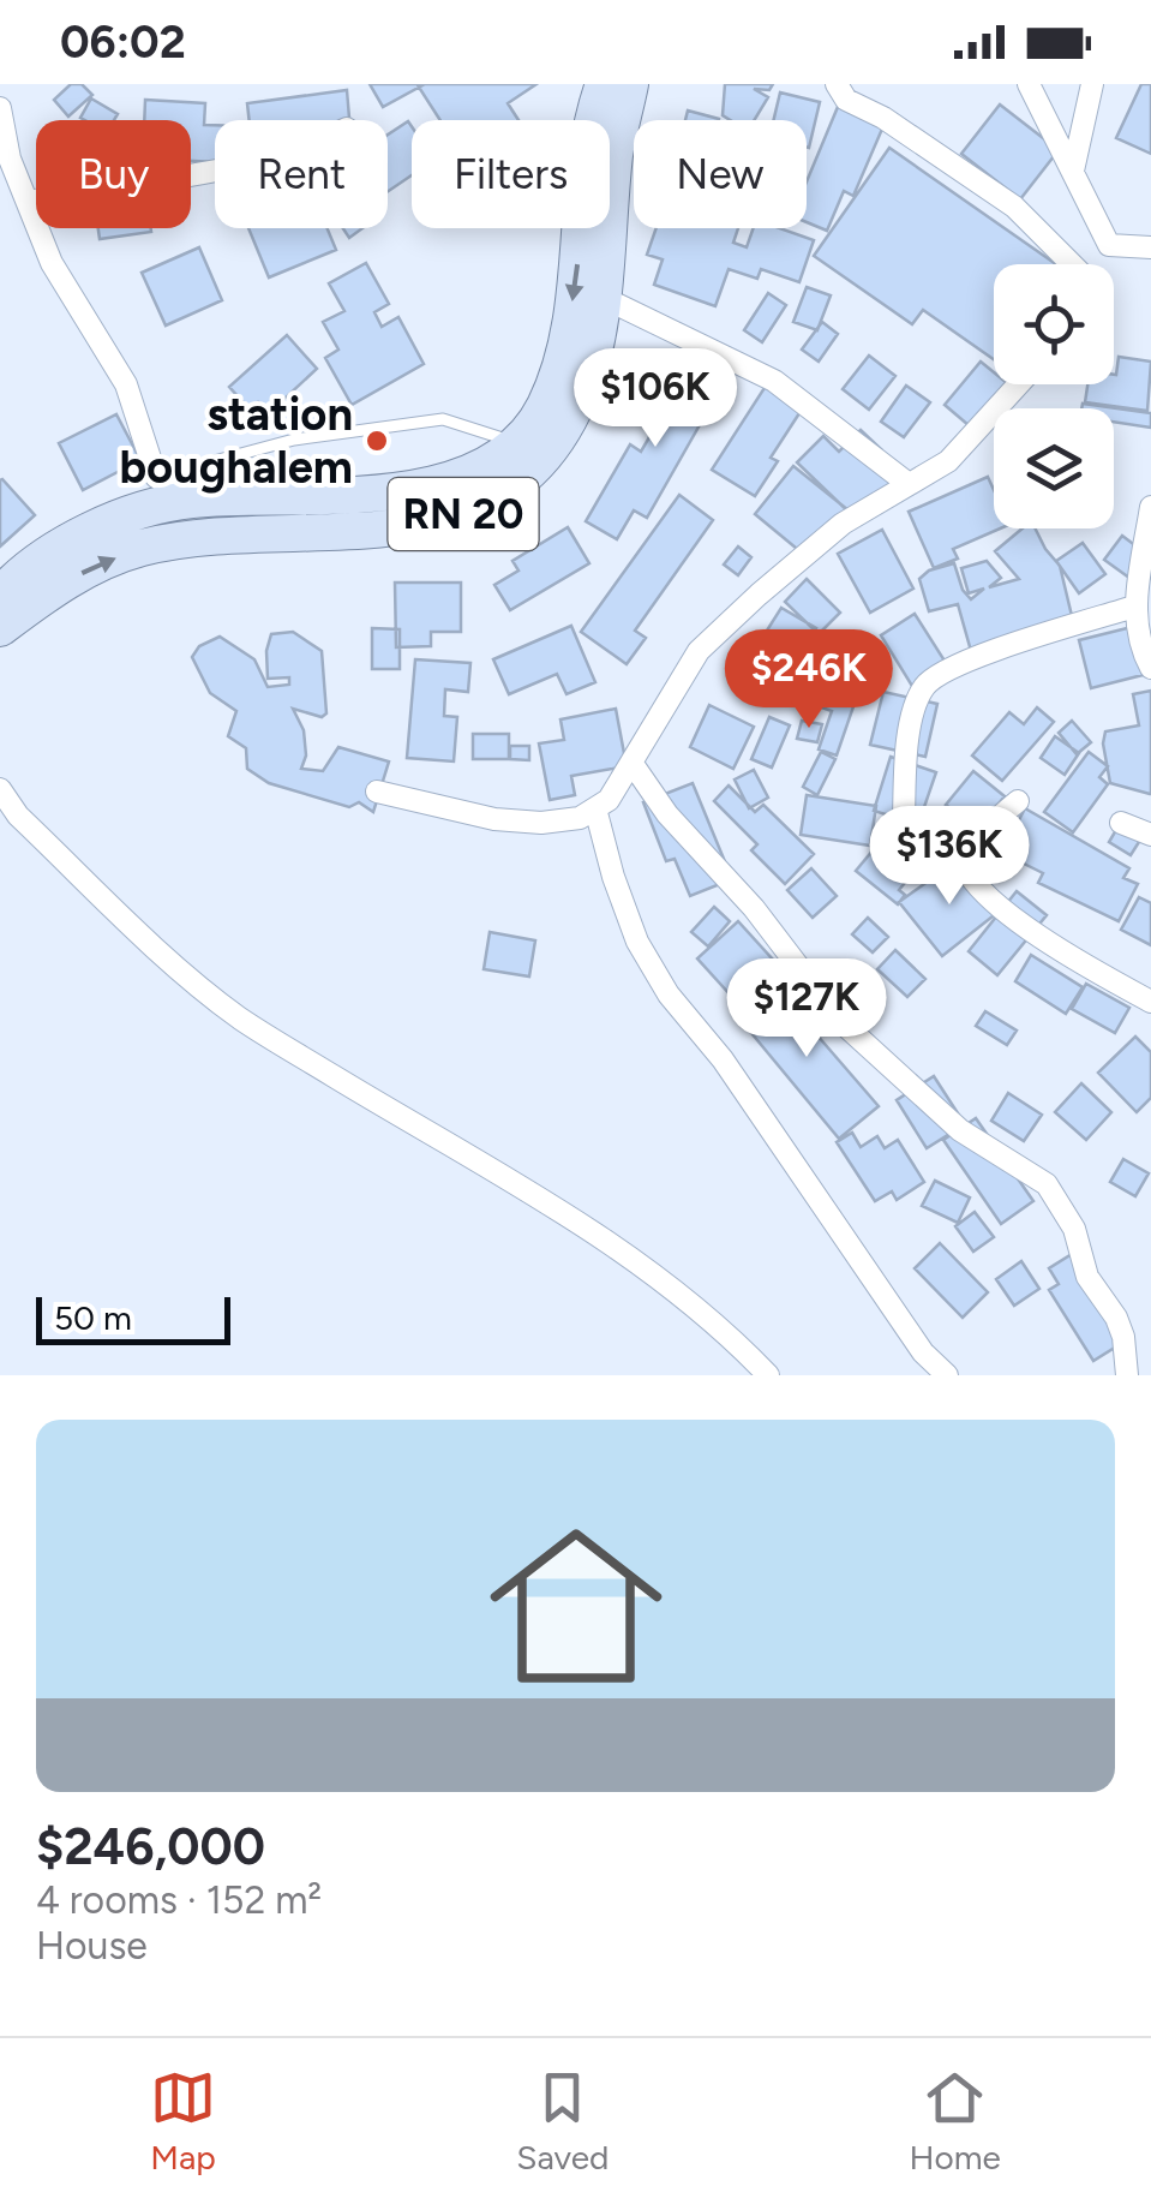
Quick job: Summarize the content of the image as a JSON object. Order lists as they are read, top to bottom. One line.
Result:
{"streets":{"main road":["RN 20"]},"places":["station boughalem"],"scale_bar":"50 m","page":{"status":"06:02","chip":["Buy","Rent","Filters","New"],"price":["$106K","$246K","$136K","$127K"],"scale":"50 m","list":[{"name":"$246,000","note":"4 rooms · 152 m² · House"}],"tabs":["Map","Saved","Home"]}}
